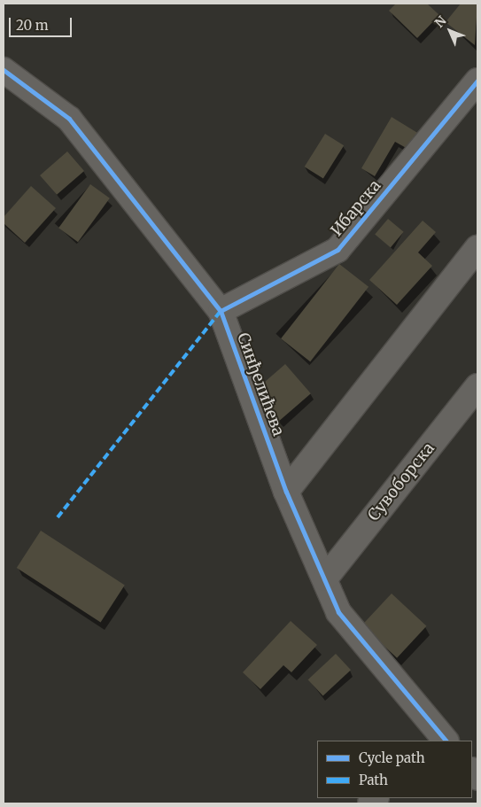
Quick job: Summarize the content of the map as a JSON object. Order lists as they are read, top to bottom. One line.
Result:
{"streets":{"street":["Ибарска","Синђелићева","Сувоборска"]},"crossings":[["Ибарска","Синђелићева"],["Синђелићева","Сувоборска"]],"legend":["Cycle path","Path"],"scale_bar":"20 m","north":"top left"}
